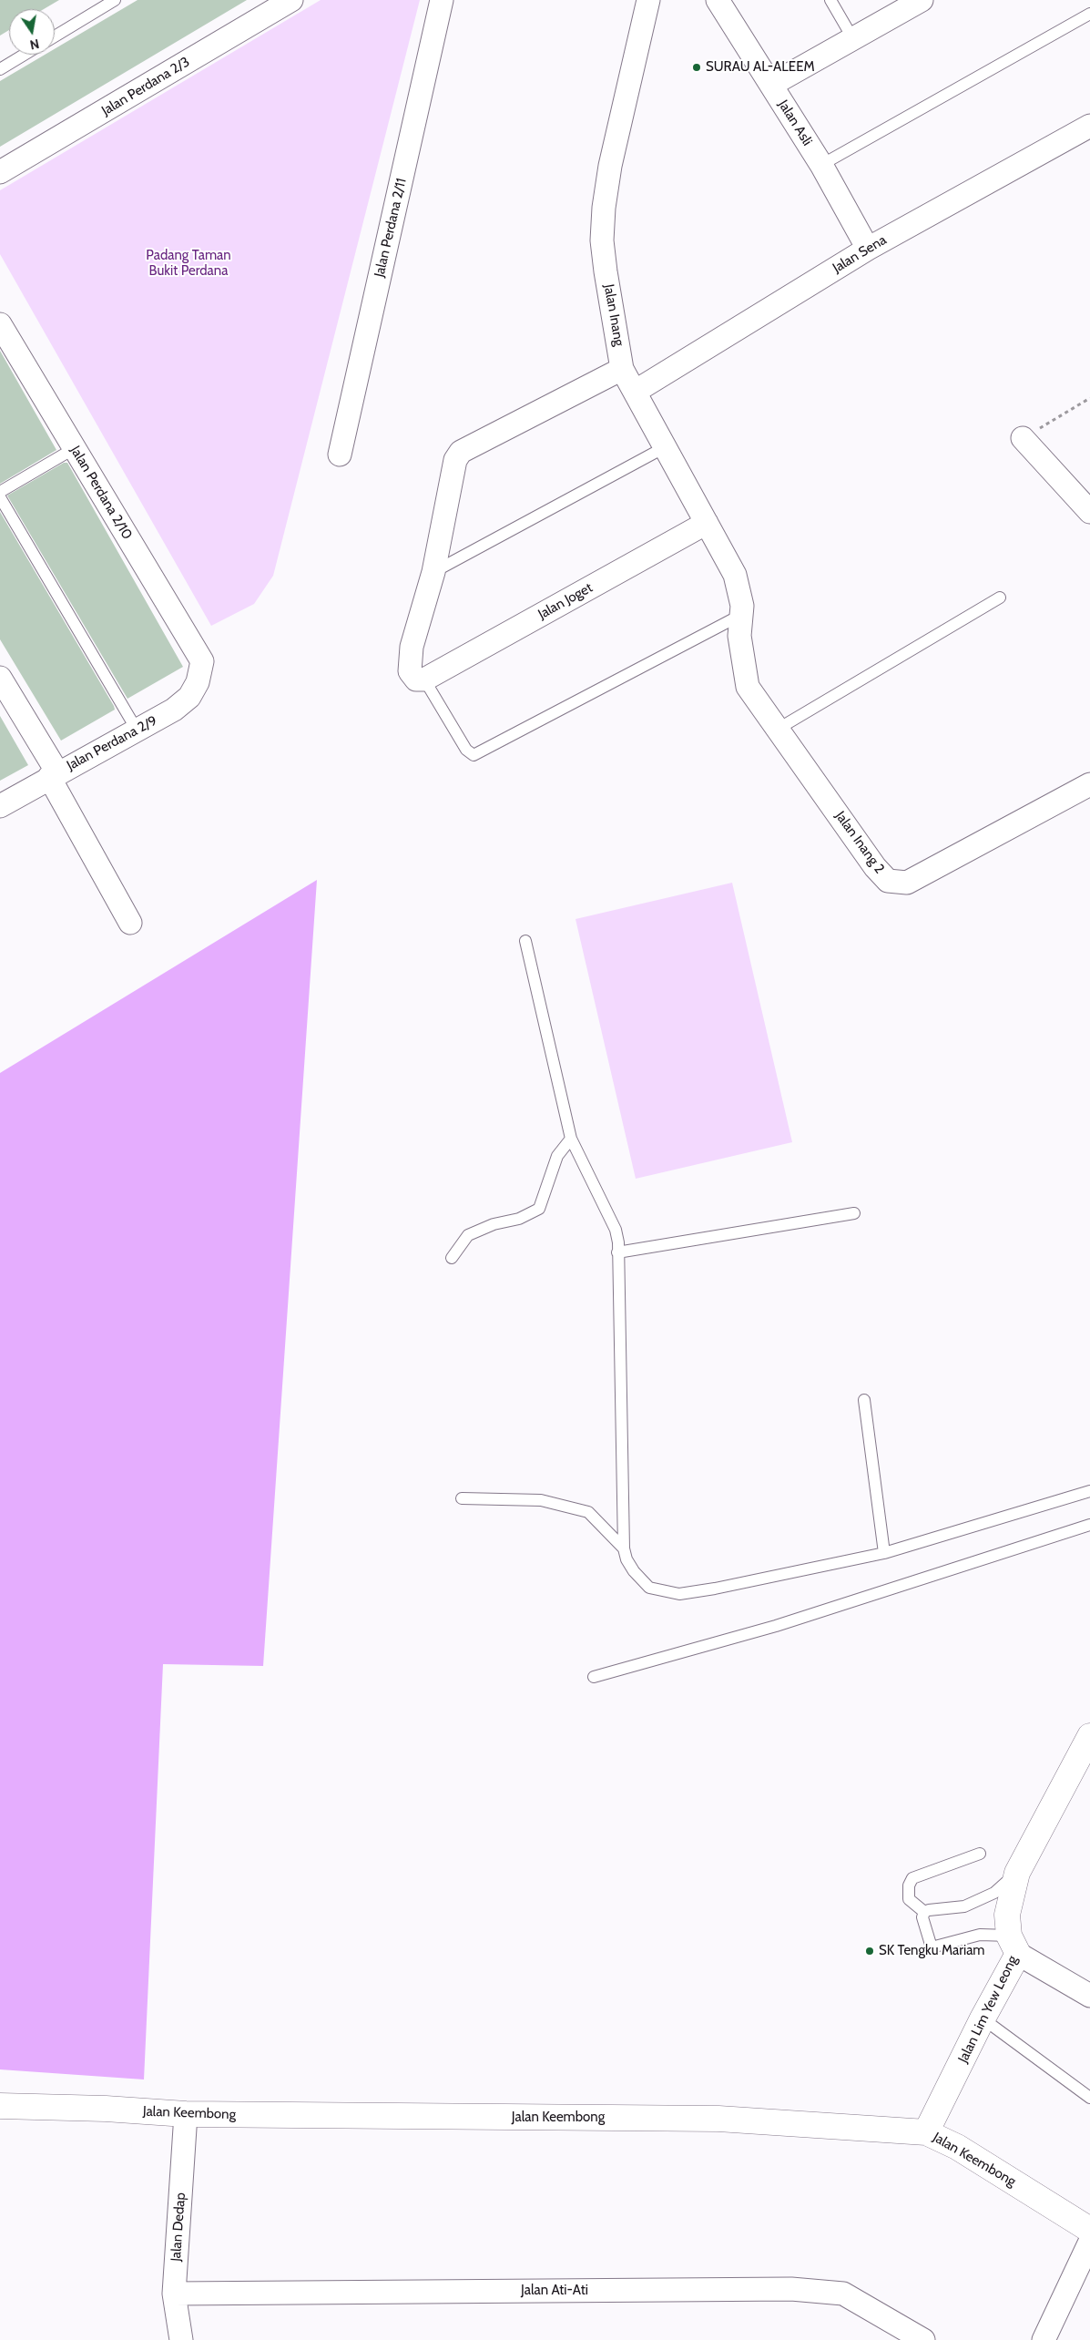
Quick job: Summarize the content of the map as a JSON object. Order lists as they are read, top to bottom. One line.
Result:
{"streets":{"street":["Jalan Perdana 2/3","Jalan Asli","Jalan Perdana 2/11","Jalan Sena","Jalan Inang","Jalan Perdana 2/10","Jalan Joget","Jalan Perdana 2/9","Jalan Inang 2","Jalan Lim Yew Leong","Jalan Keembong","Jalan Dedap","Jalan Ati-Ati"]},"crossings":[["Jalan Asli","Jalan Sena"],["Jalan Sena","Jalan Inang"],["Jalan Inang","Jalan Joget"],["Jalan Inang","Jalan Inang 2"],["Jalan Perdana 2/10","Jalan Perdana 2/9"],["Jalan Lim Yew Leong","Jalan Keembong"],["Jalan Keembong","Jalan Dedap"],["Jalan Dedap","Jalan Ati-Ati"]],"parks":["Padang Taman Bukit Perdana"],"places":["SURAU AL-ALEEM","SK Tengku Mariam"],"north":"bottom"}
